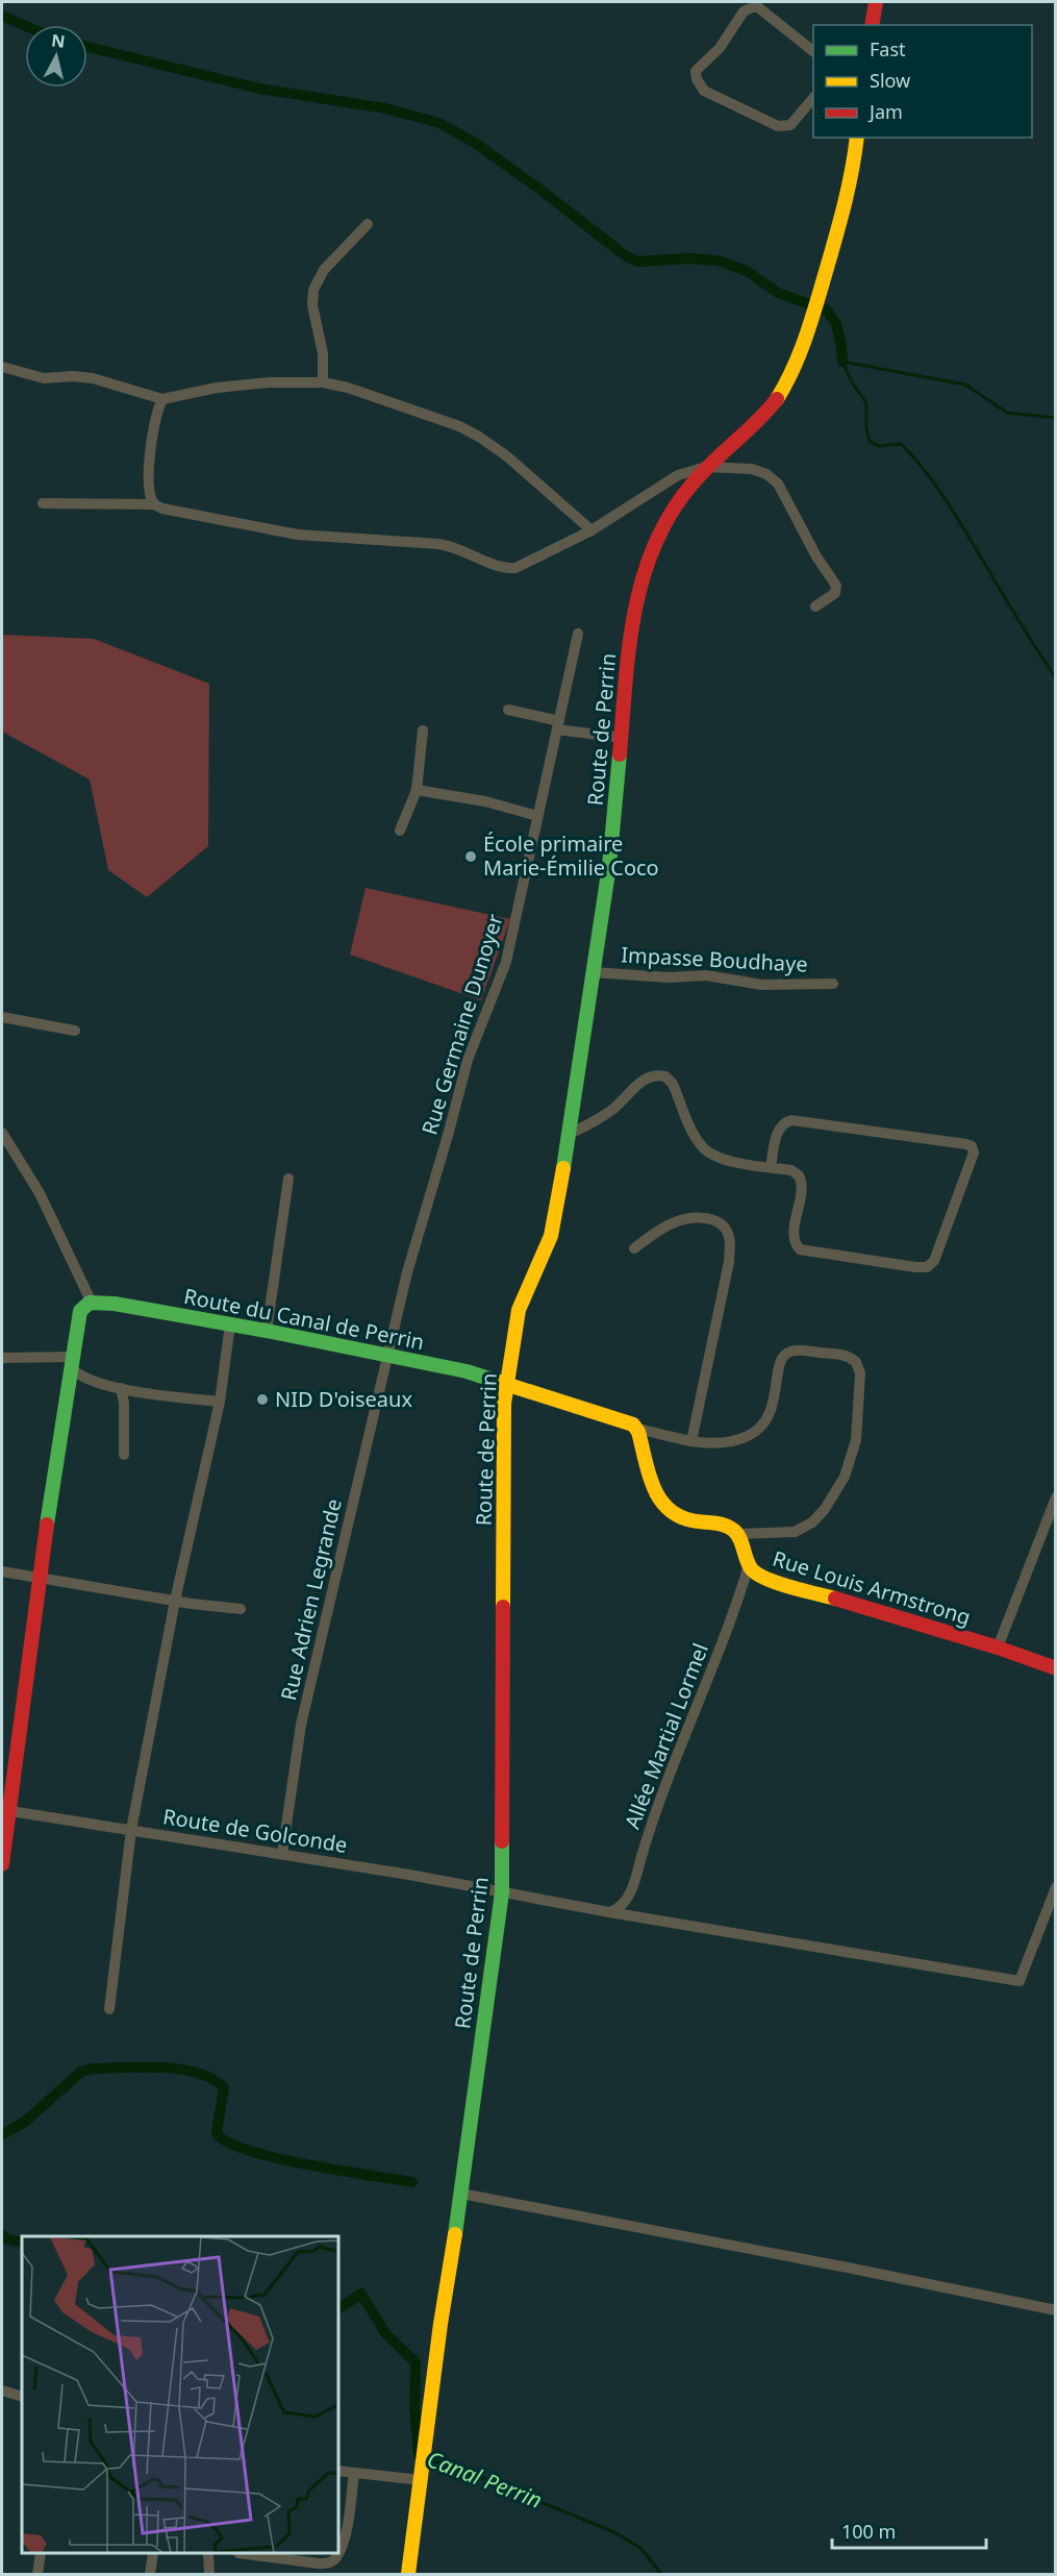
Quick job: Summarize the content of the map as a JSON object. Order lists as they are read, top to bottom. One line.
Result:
{"streets":{"main road":["Route de Perrin","Route du Canal de Perrin","Rue Louis Armstrong"],"street":["Impasse Boudhaye","Rue Germaine Dunoyer","Rue Adrien Legrande","Allée Martial Lormel","Route de Golconde"]},"crossings":[["Route de Perrin","Impasse Boudhaye"],["Route de Perrin","Route du Canal de Perrin"],["Route de Perrin","Route de Golconde"],["Rue Germaine Dunoyer","Route du Canal de Perrin"],["Rue Germaine Dunoyer","Rue Adrien Legrande"],["Route du Canal de Perrin","Rue Adrien Legrande"],["Rue Louis Armstrong","Allée Martial Lormel"],["Rue Adrien Legrande","Route de Golconde"],["Allée Martial Lormel","Route de Golconde"]],"water":["Canal Perrin"],"places":["École primaire Marie-Émilie Coco","NID D'oiseaux"],"legend":["Fast","Slow","Jam"],"scale_bar":"100 m","north":"top"}
